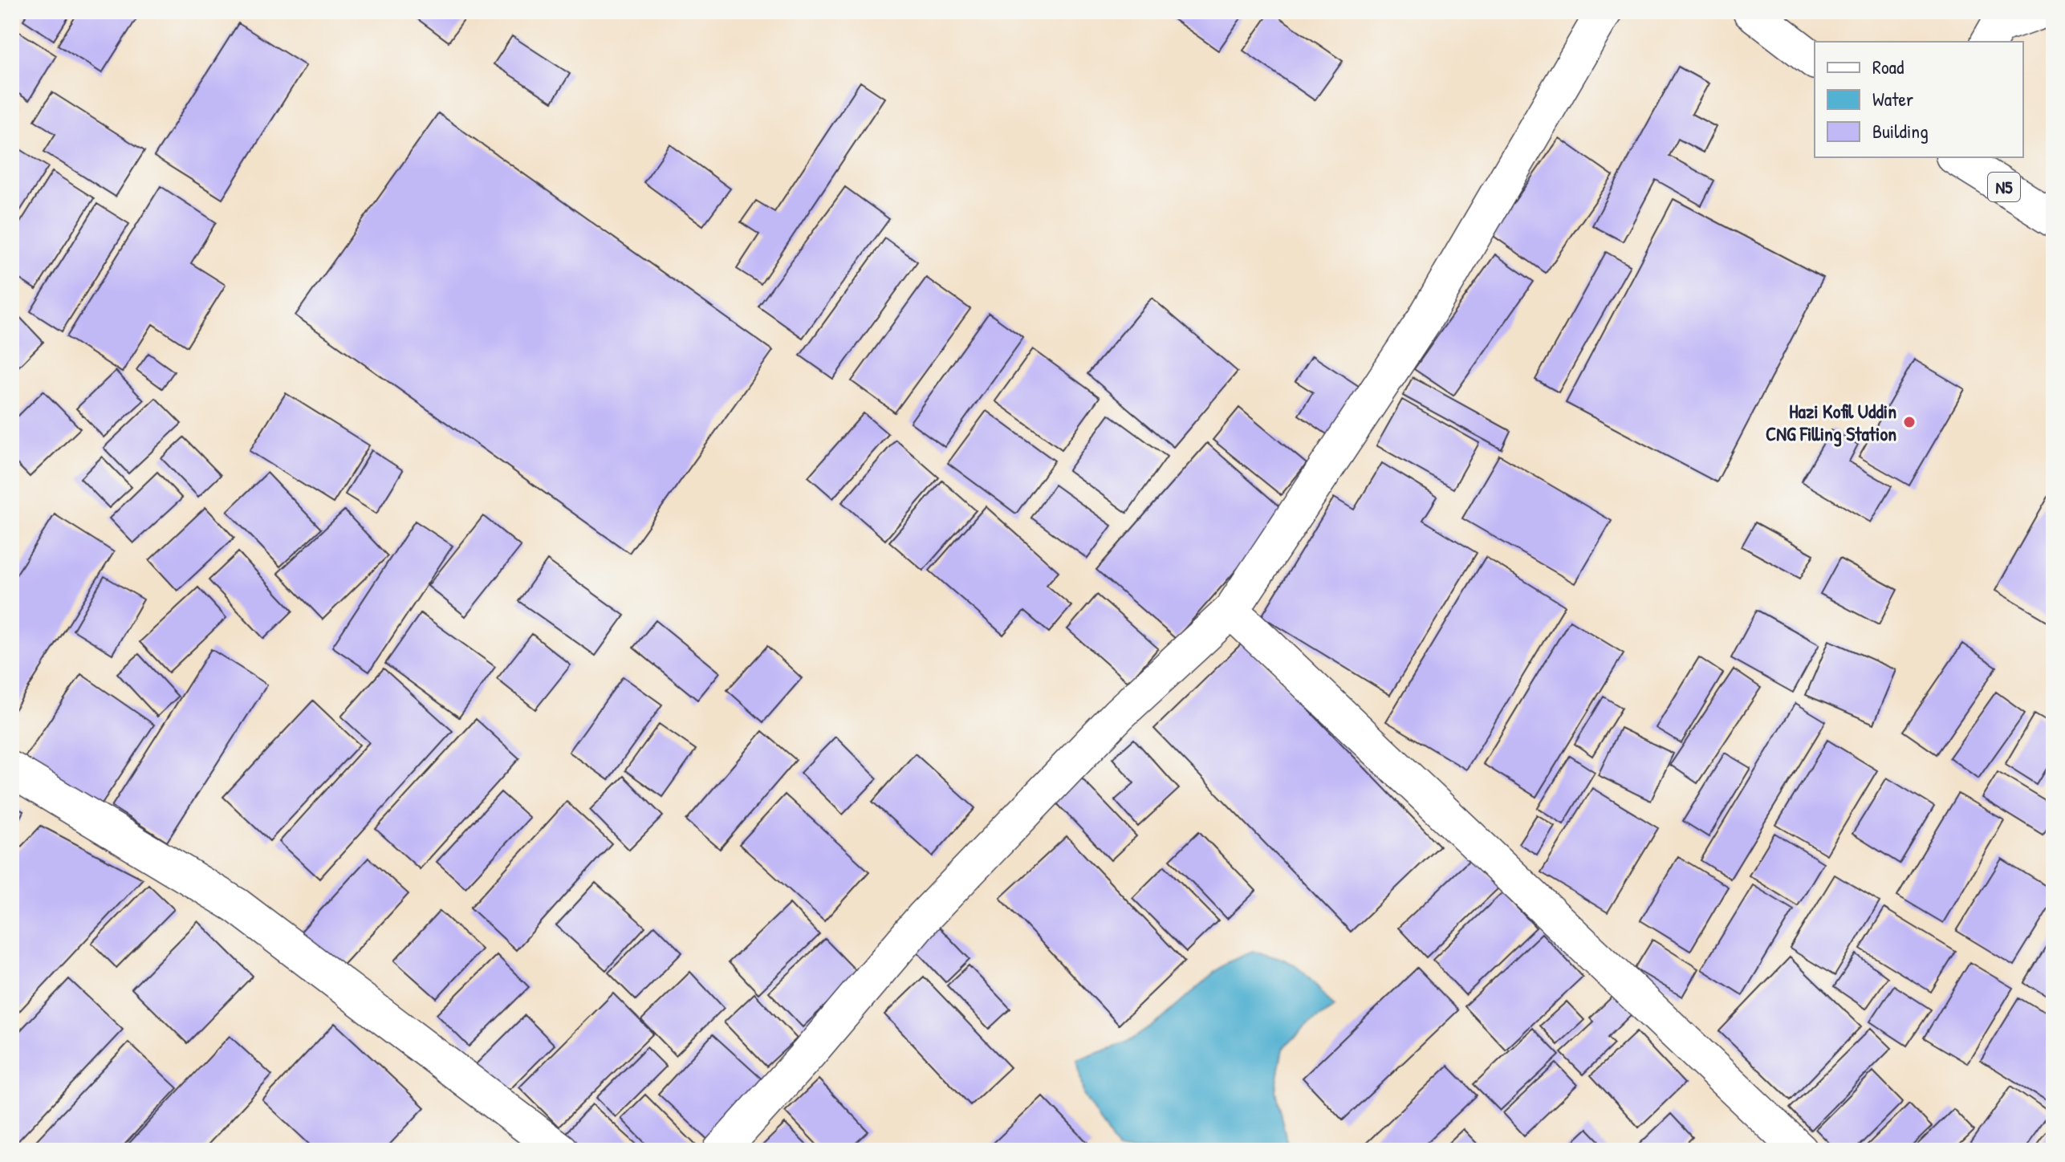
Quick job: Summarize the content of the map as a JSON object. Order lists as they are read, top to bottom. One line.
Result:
{"streets":{"main road":["N5"]},"places":["Hazi Kofil Uddin CNG Filling Station"],"legend":["Road","Water","Building"]}
